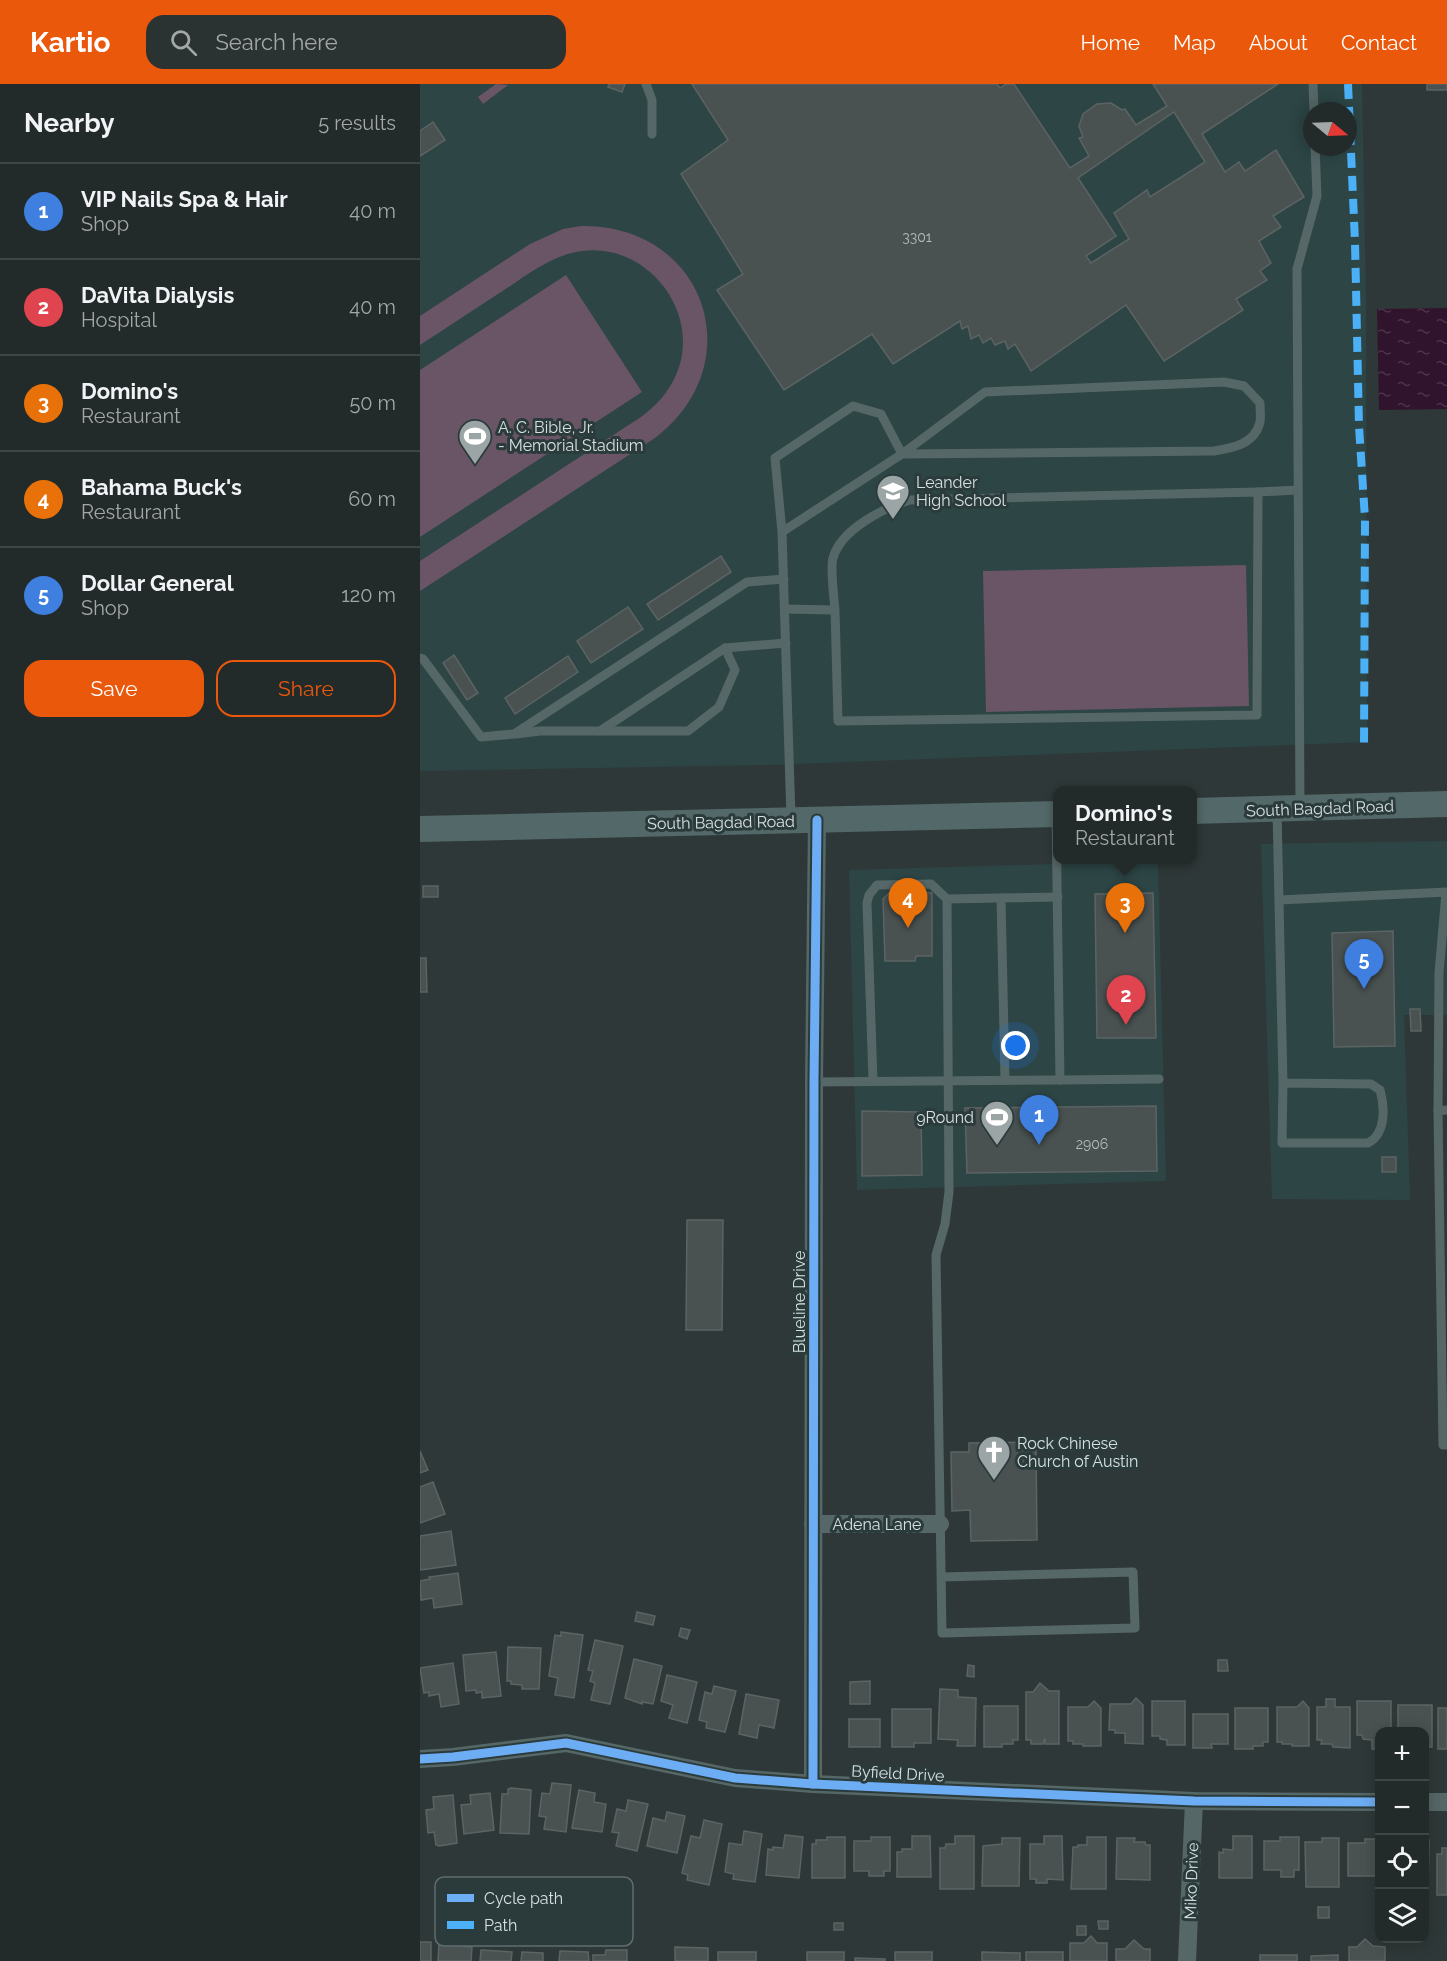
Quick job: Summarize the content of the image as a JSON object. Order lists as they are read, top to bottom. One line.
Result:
{"streets":{"main road":["South Bagdad Road"],"street":["Blueline Drive","Adena Lane","Byfield Drive","Miko Drive"]},"crossings":[["South Bagdad Road","Blueline Drive"],["Blueline Drive","Adena Lane"],["Blueline Drive","Byfield Drive"],["Byfield Drive","Miko Drive"]],"places":{"sports":["A. C. Bible, Jr. - Memorial Stadium","9Round"],"school or university":["Leander High School"],"church":["Rock Chinese Church of Austin"]},"house_numbers":["3301","2906"],"legend":["Cycle path","Path"],"north":"right","page":{"header":"Kartio","search":"Search here","nav":["Home","Map","About","Contact"],"heading":["Nearby","5 results"],"list":[{"mark":"1","name":"VIP Nails Spa & Hair","note":"Shop","value":"40 m"},{"mark":"2","name":"DaVita Dialysis","note":"Hospital","value":"40 m"},{"mark":"3","name":"Domino's","note":"Restaurant","value":"50 m"},{"mark":"4","name":"Bahama Buck's","note":"Restaurant","value":"60 m"},{"mark":"5","name":"Dollar General","note":"Shop","value":"120 m"}],"buttons":["Save","Share"],"popup":["Domino's","Restaurant"],"pins":["4","3","5","2","1"],"map_buttons":["+","−"]}}
